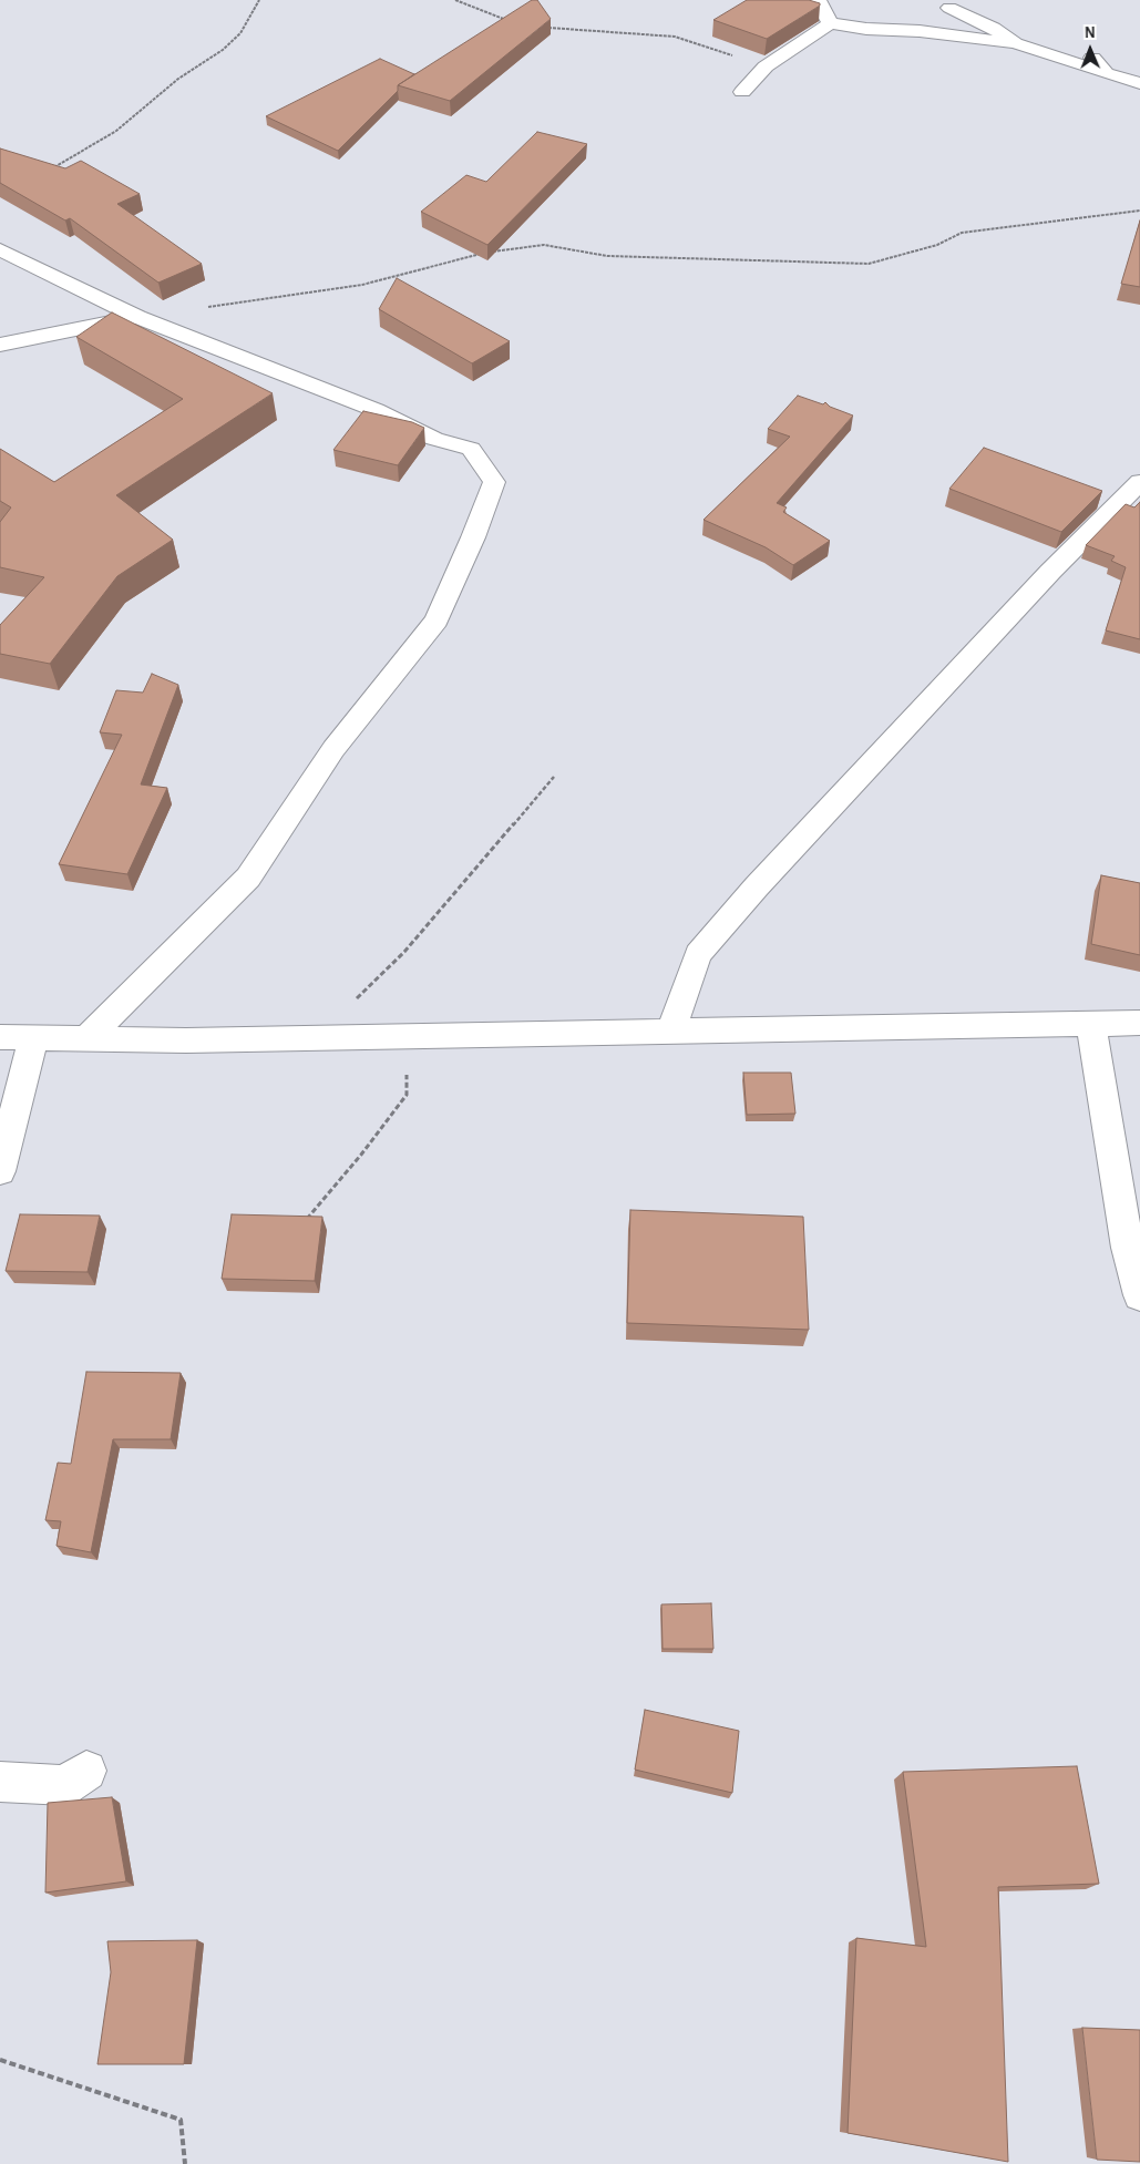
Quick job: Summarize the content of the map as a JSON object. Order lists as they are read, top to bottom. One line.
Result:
{"north":"top"}
